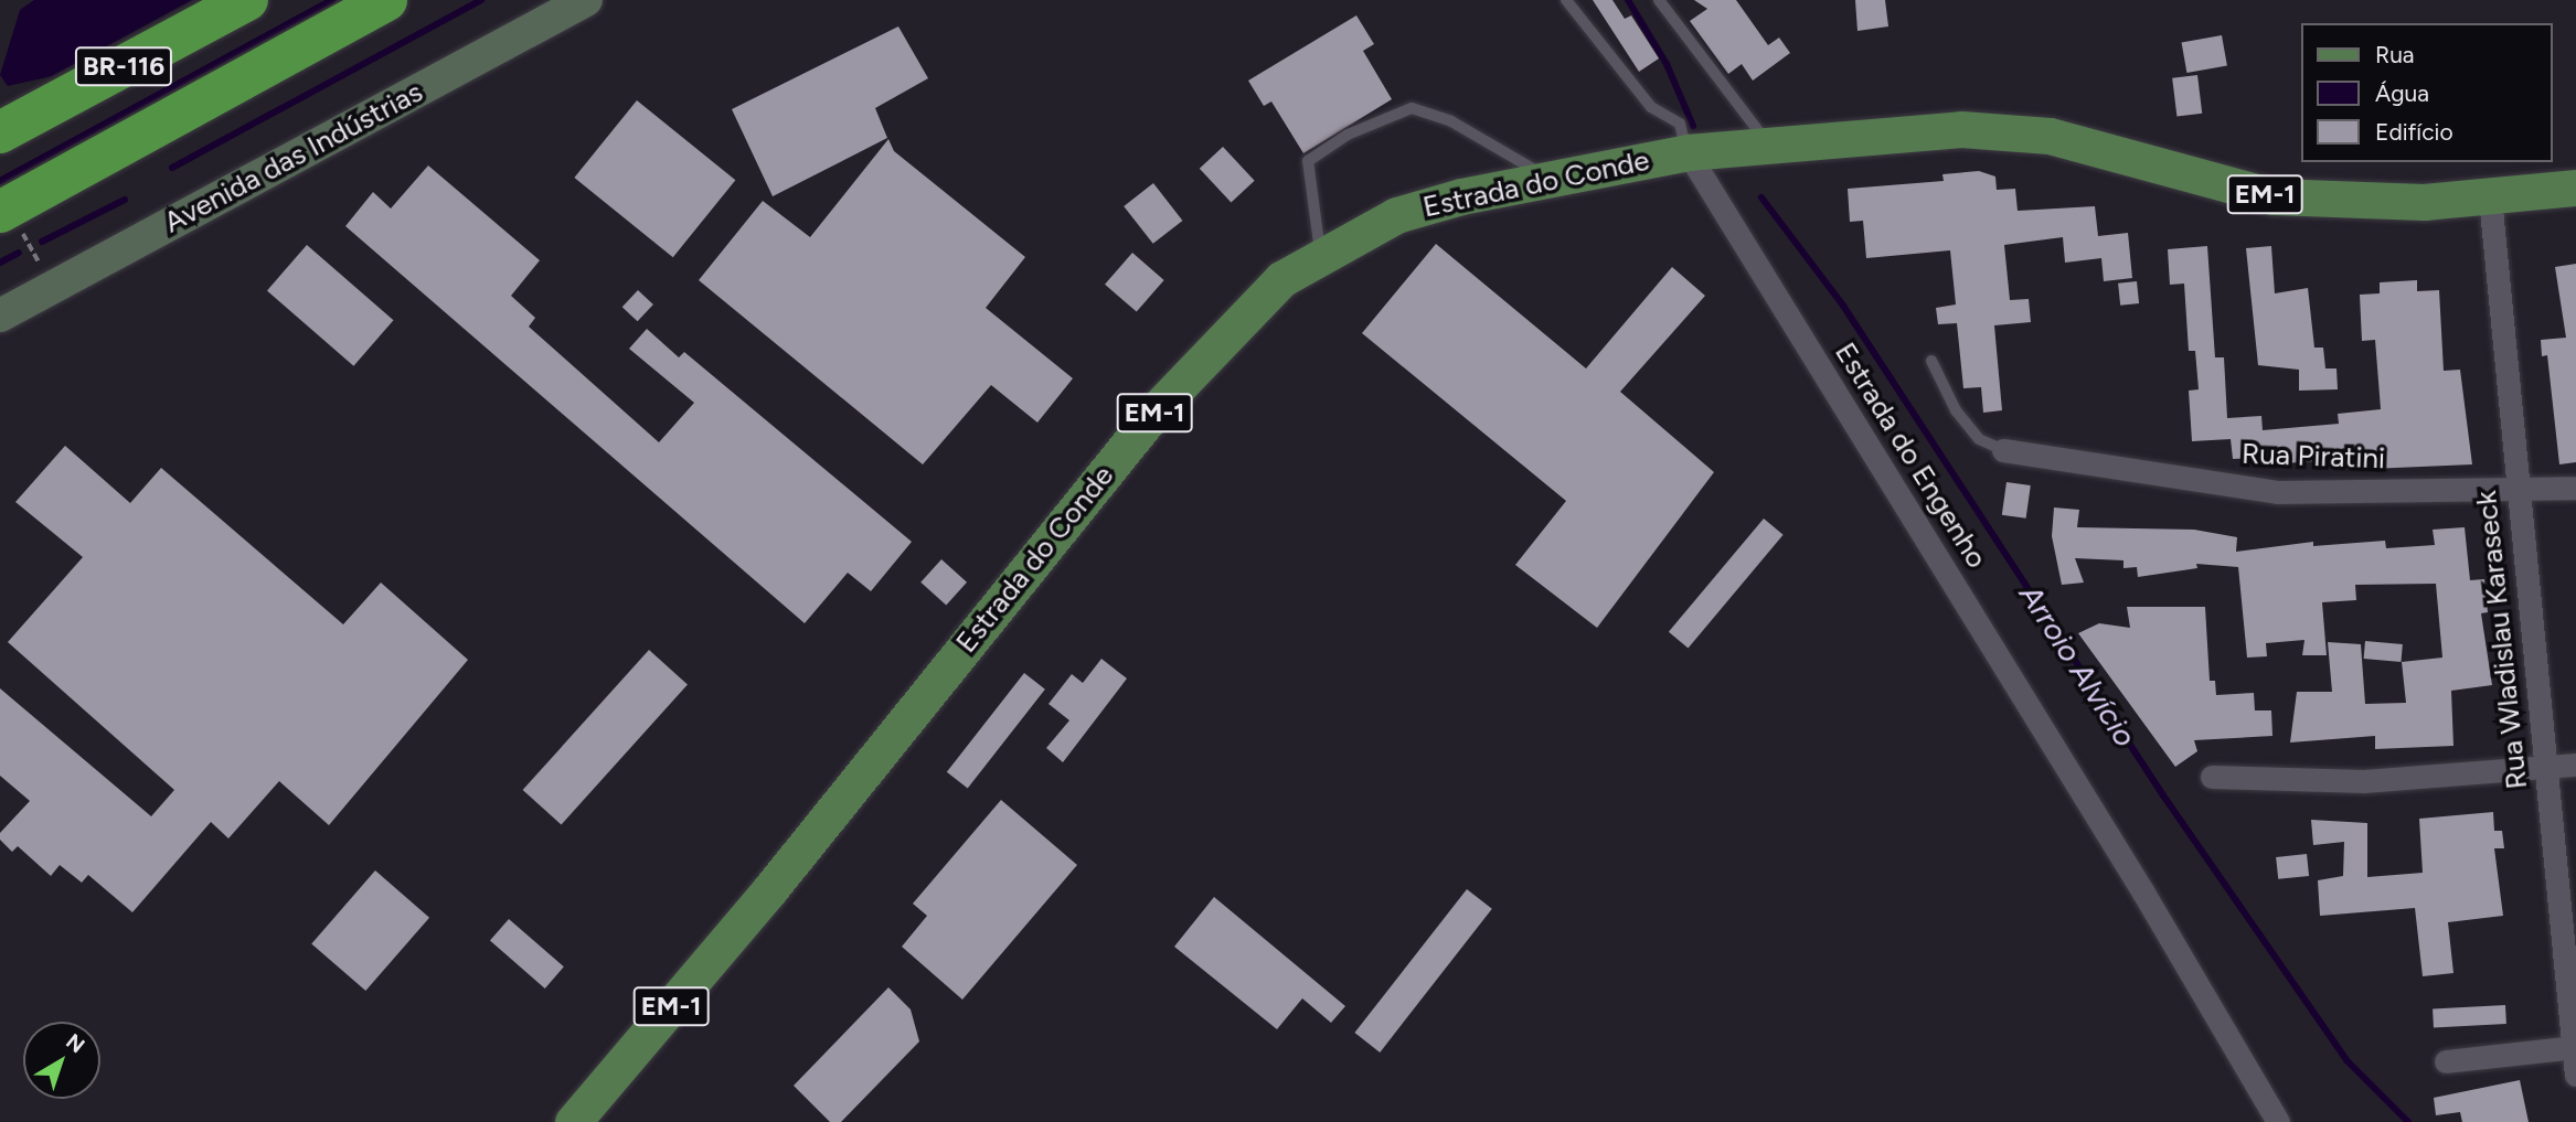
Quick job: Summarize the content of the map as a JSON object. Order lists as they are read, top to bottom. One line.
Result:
{"streets":{"highway":["BR-116"],"main road":["Avenida das Indústrias","Estrada do Conde","EM-1"],"street":["Estrada do Engenho","Rua Piratini","Rua Wladislau Karaseck"]},"crossings":[["Estrada do Conde","EM-1"],["Estrada do Conde","Estrada do Engenho"],["EM-1","Rua Wladislau Karaseck"],["Rua Piratini","Rua Wladislau Karaseck"]],"water":["Arroio Alvício"],"legend":["Rua","Água","Edifício"],"north":"top right"}
